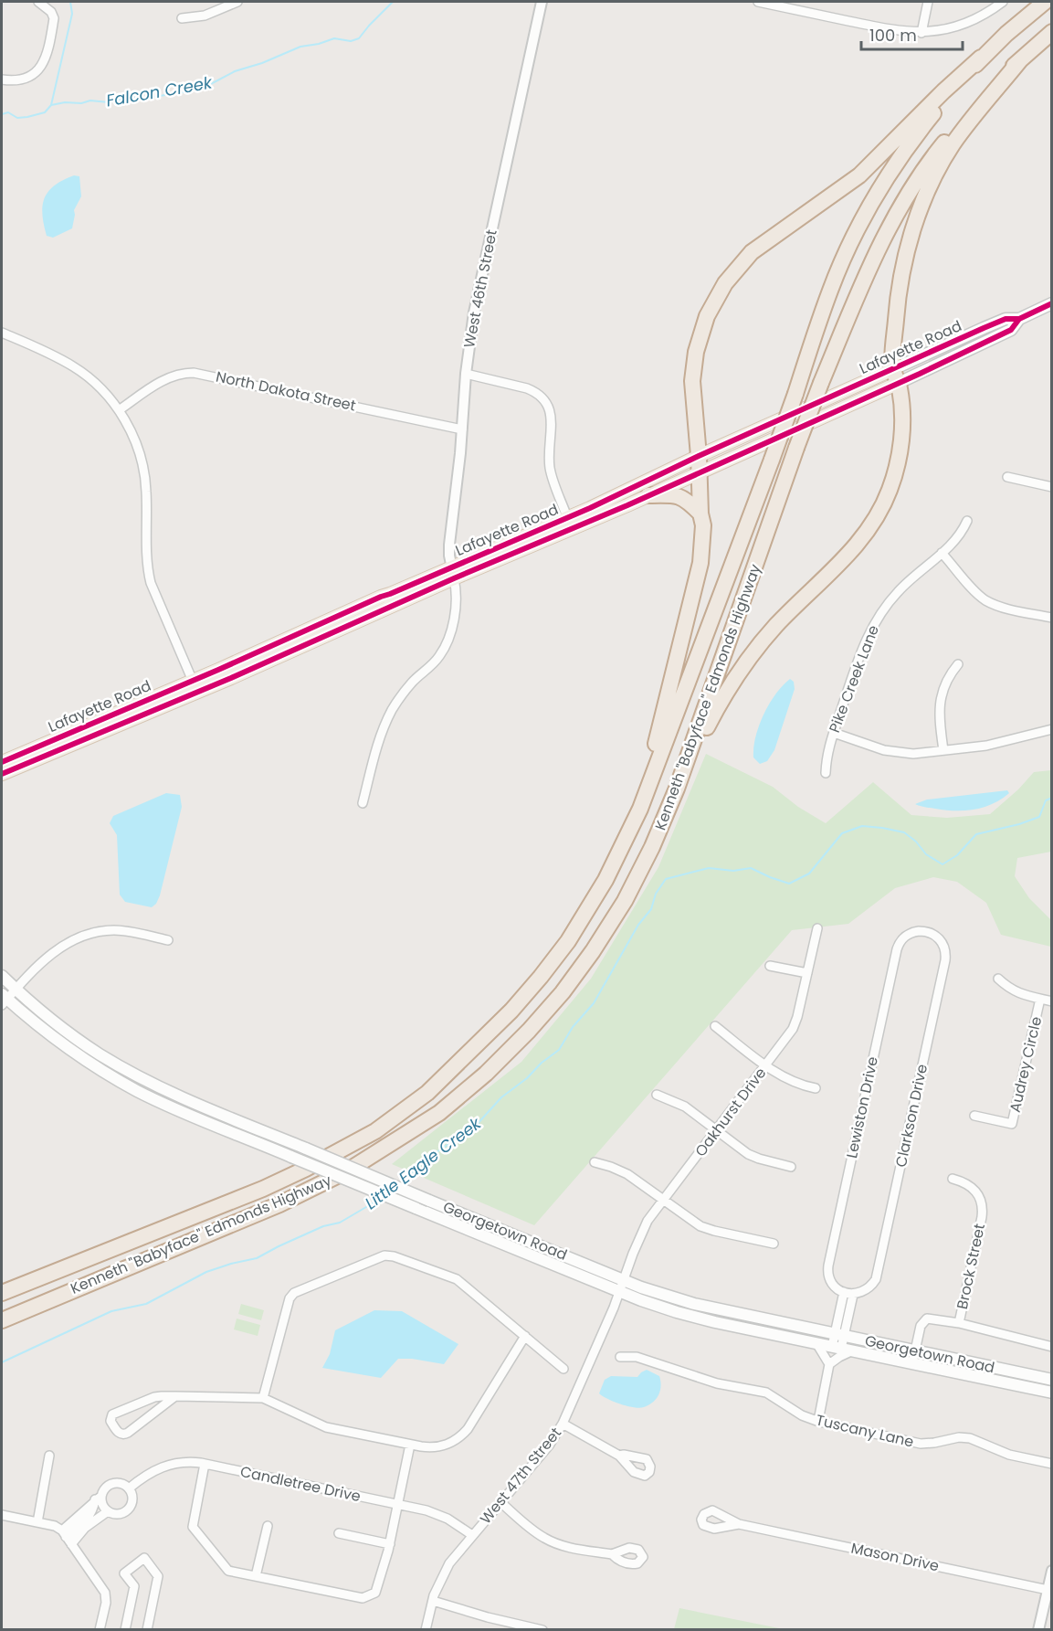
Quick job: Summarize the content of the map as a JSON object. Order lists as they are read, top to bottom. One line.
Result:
{"streets":{"highway":["Kenneth \"Babyface\" Edmonds Highway"],"main road":["Lafayette Road","Georgetown Road"],"street":["West 46th Street","North Dakota Street","Pike Creek Lane","Audrey Circle","Lewiston Drive","Oakhurst Drive","Clarkson Drive","Brock Street","Tuscany Lane","West 47th Street","Candletree Drive","Mason Drive"]},"crossings":[["West 46th Street","Lafayette Road"],["West 46th Street","North Dakota Street"],["Lewiston Drive","Clarkson Drive"],["Oakhurst Drive","Georgetown Road"],["Oakhurst Drive","West 47th Street"],["Georgetown Road","Brock Street"],["Georgetown Road","West 47th Street"],["West 47th Street","Candletree Drive"]],"water":["Falcon Creek","Little Eagle Creek"],"scale_bar":"100 m"}
